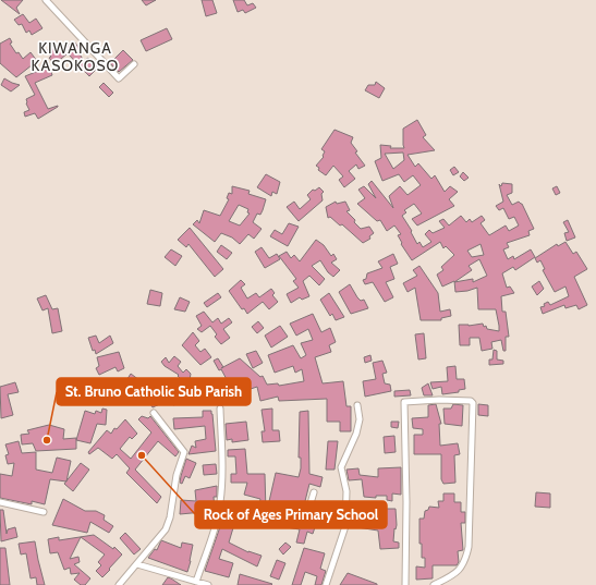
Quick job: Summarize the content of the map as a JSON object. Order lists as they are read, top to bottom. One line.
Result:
{"districts":["KIWANGA KASOKOSO"],"places":["St. Bruno Catholic Sub Parish","Rock of Ages Primary School"]}
